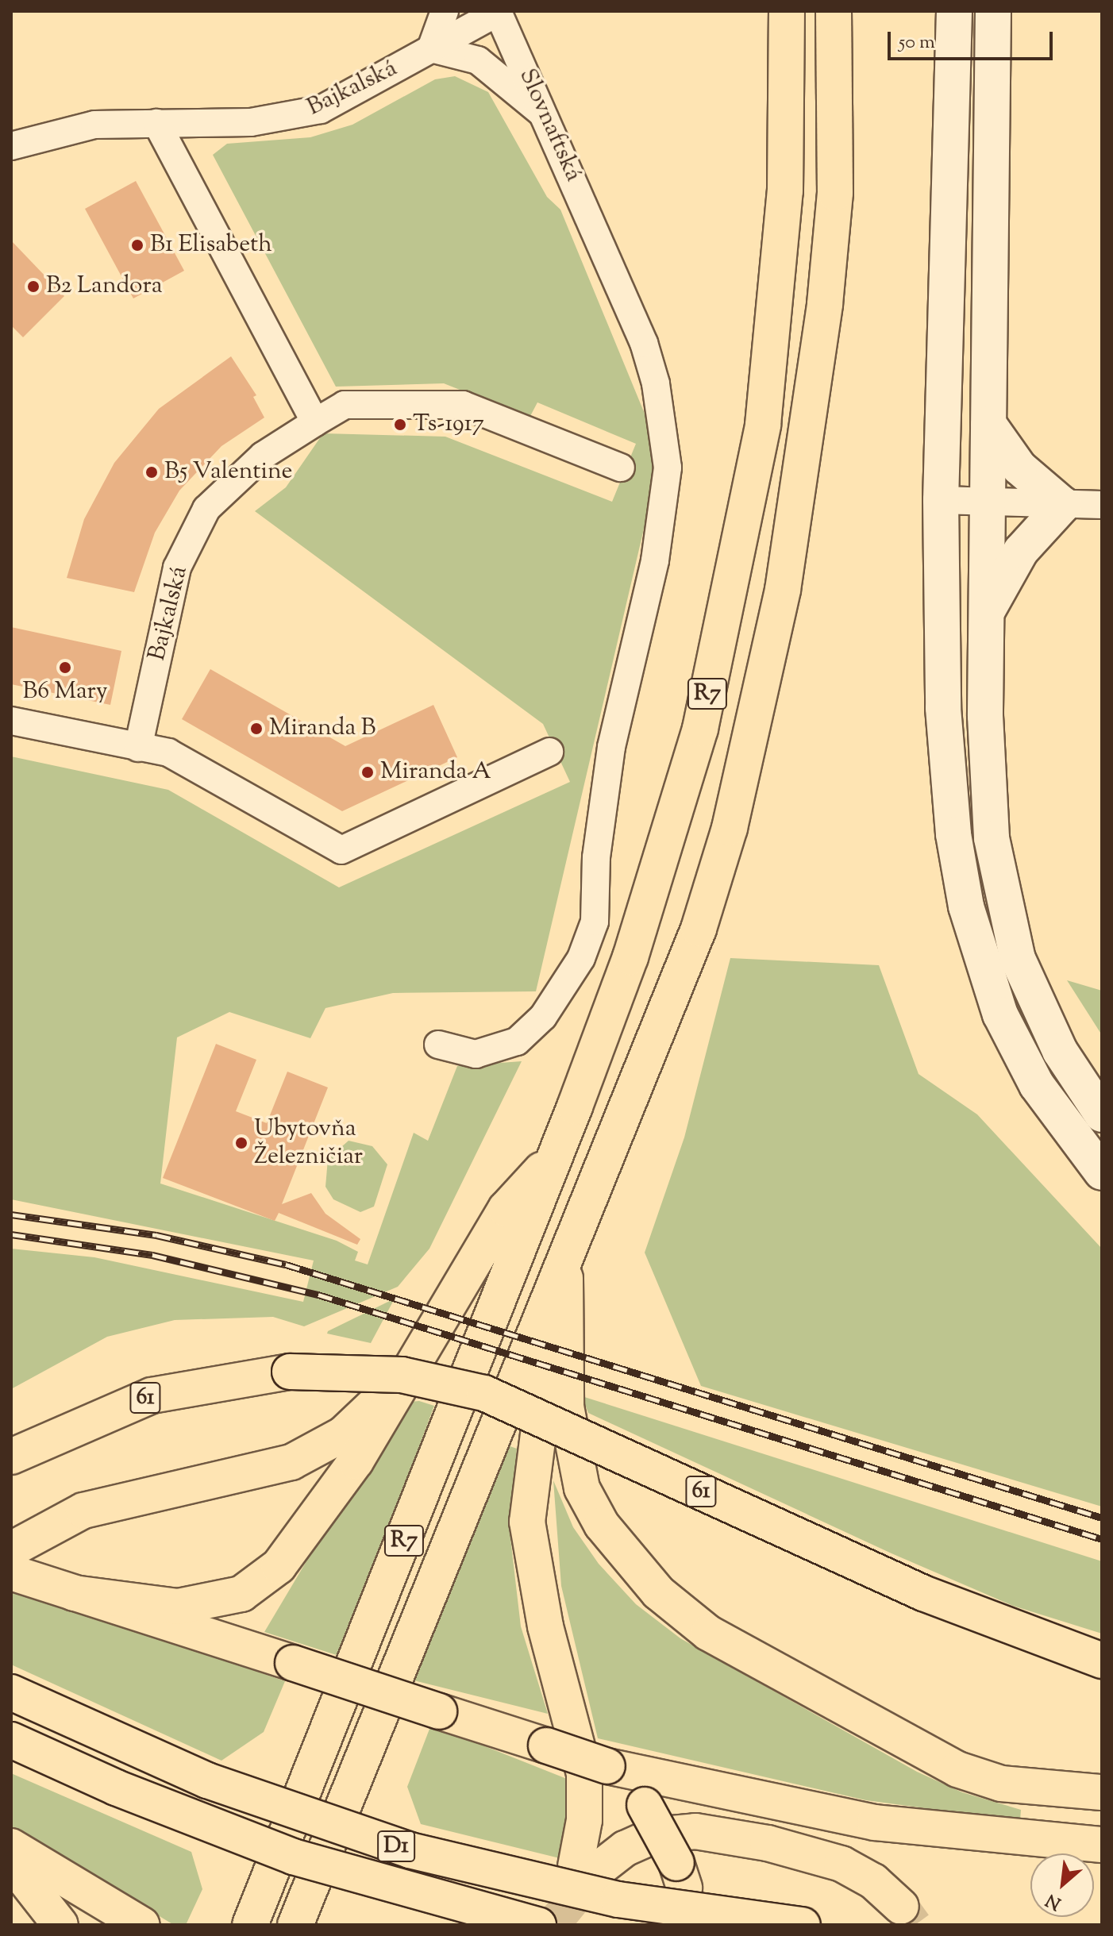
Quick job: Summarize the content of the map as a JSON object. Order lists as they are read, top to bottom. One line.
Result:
{"streets":{"highway":["R7","61","D1"],"street":["Bajkalská","Slovnaftská"]},"crossings":[["Bajkalská","Slovnaftská"]],"places":["B1 Elisabeth","B2 Landora","Ts-1917","B5 Valentine","B6 Mary","Miranda B","Miranda A","Ubytovňa Železničiar"],"scale_bar":"50 m","north":"bottom left"}
